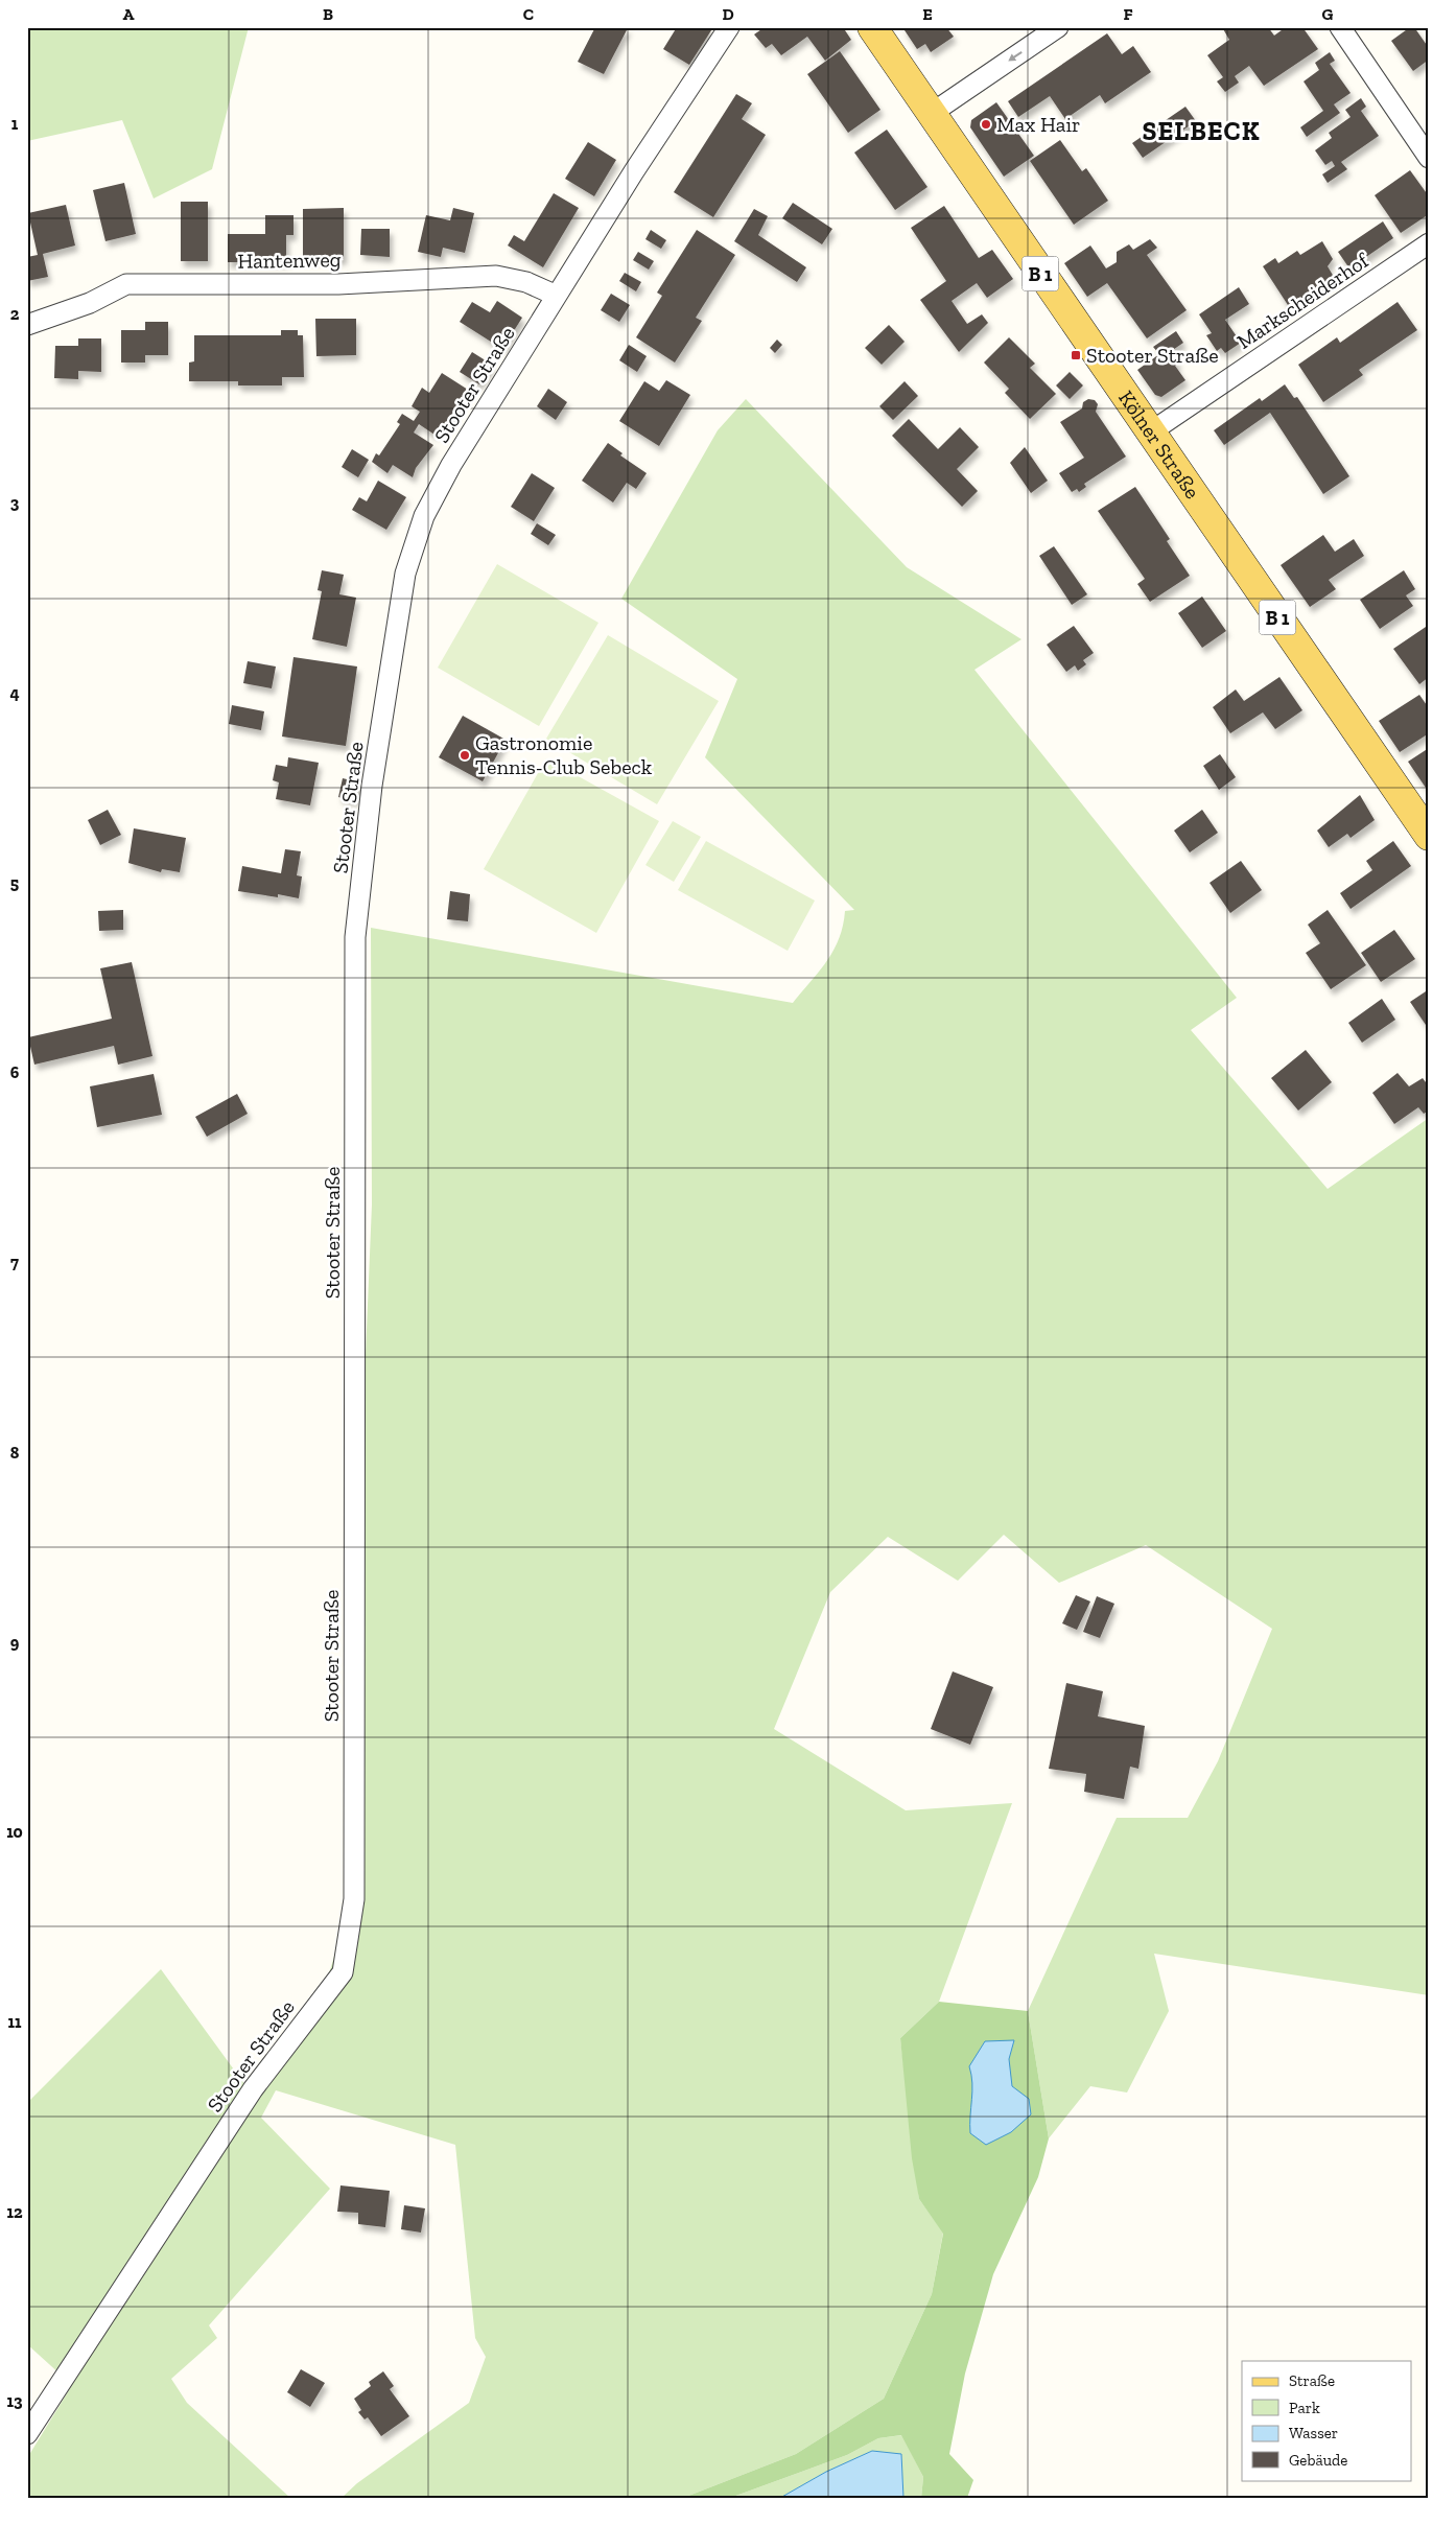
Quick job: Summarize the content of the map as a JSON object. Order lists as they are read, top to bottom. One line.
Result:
{"streets":{"main road":["B 1","Kölner Straße"],"street":["Hantenweg","Markscheiderhof","Stooter Straße"]},"crossings":[["Hantenweg","Stooter Straße"],["Markscheiderhof","Kölner Straße"]],"districts":["SELBECK"],"places":{"other":["Max Hair","Gastronomie Tennis-Club Sebeck"],"transit":["Stooter Straße"]},"legend":["Straße","Park","Wasser","Gebäude"],"grid":{"columns":["A","B","C","D","E","F","G"],"rows":["1","2","3","4","5","6","7","8","9","10","11","12","13"]}}
